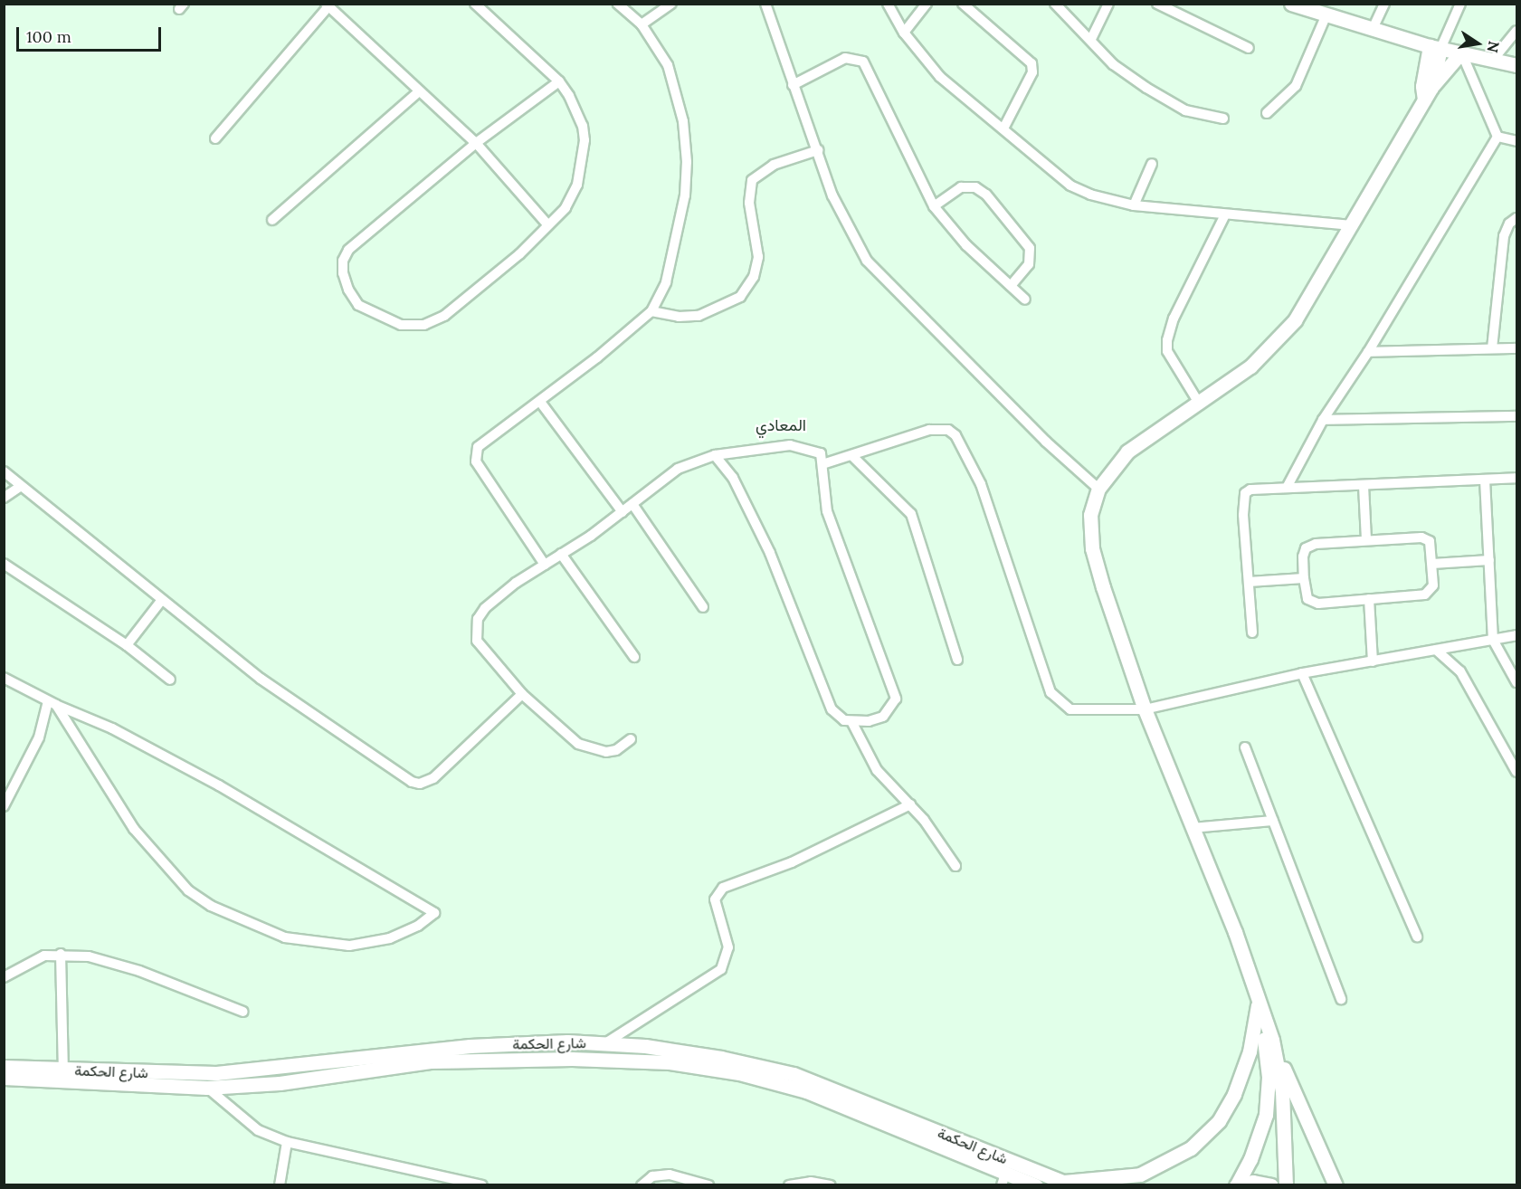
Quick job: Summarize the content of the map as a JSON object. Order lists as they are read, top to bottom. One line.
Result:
{"streets":{"street":["شارع الحكمة"]},"districts":["المعادي"],"scale_bar":"100 m","north":"right"}
